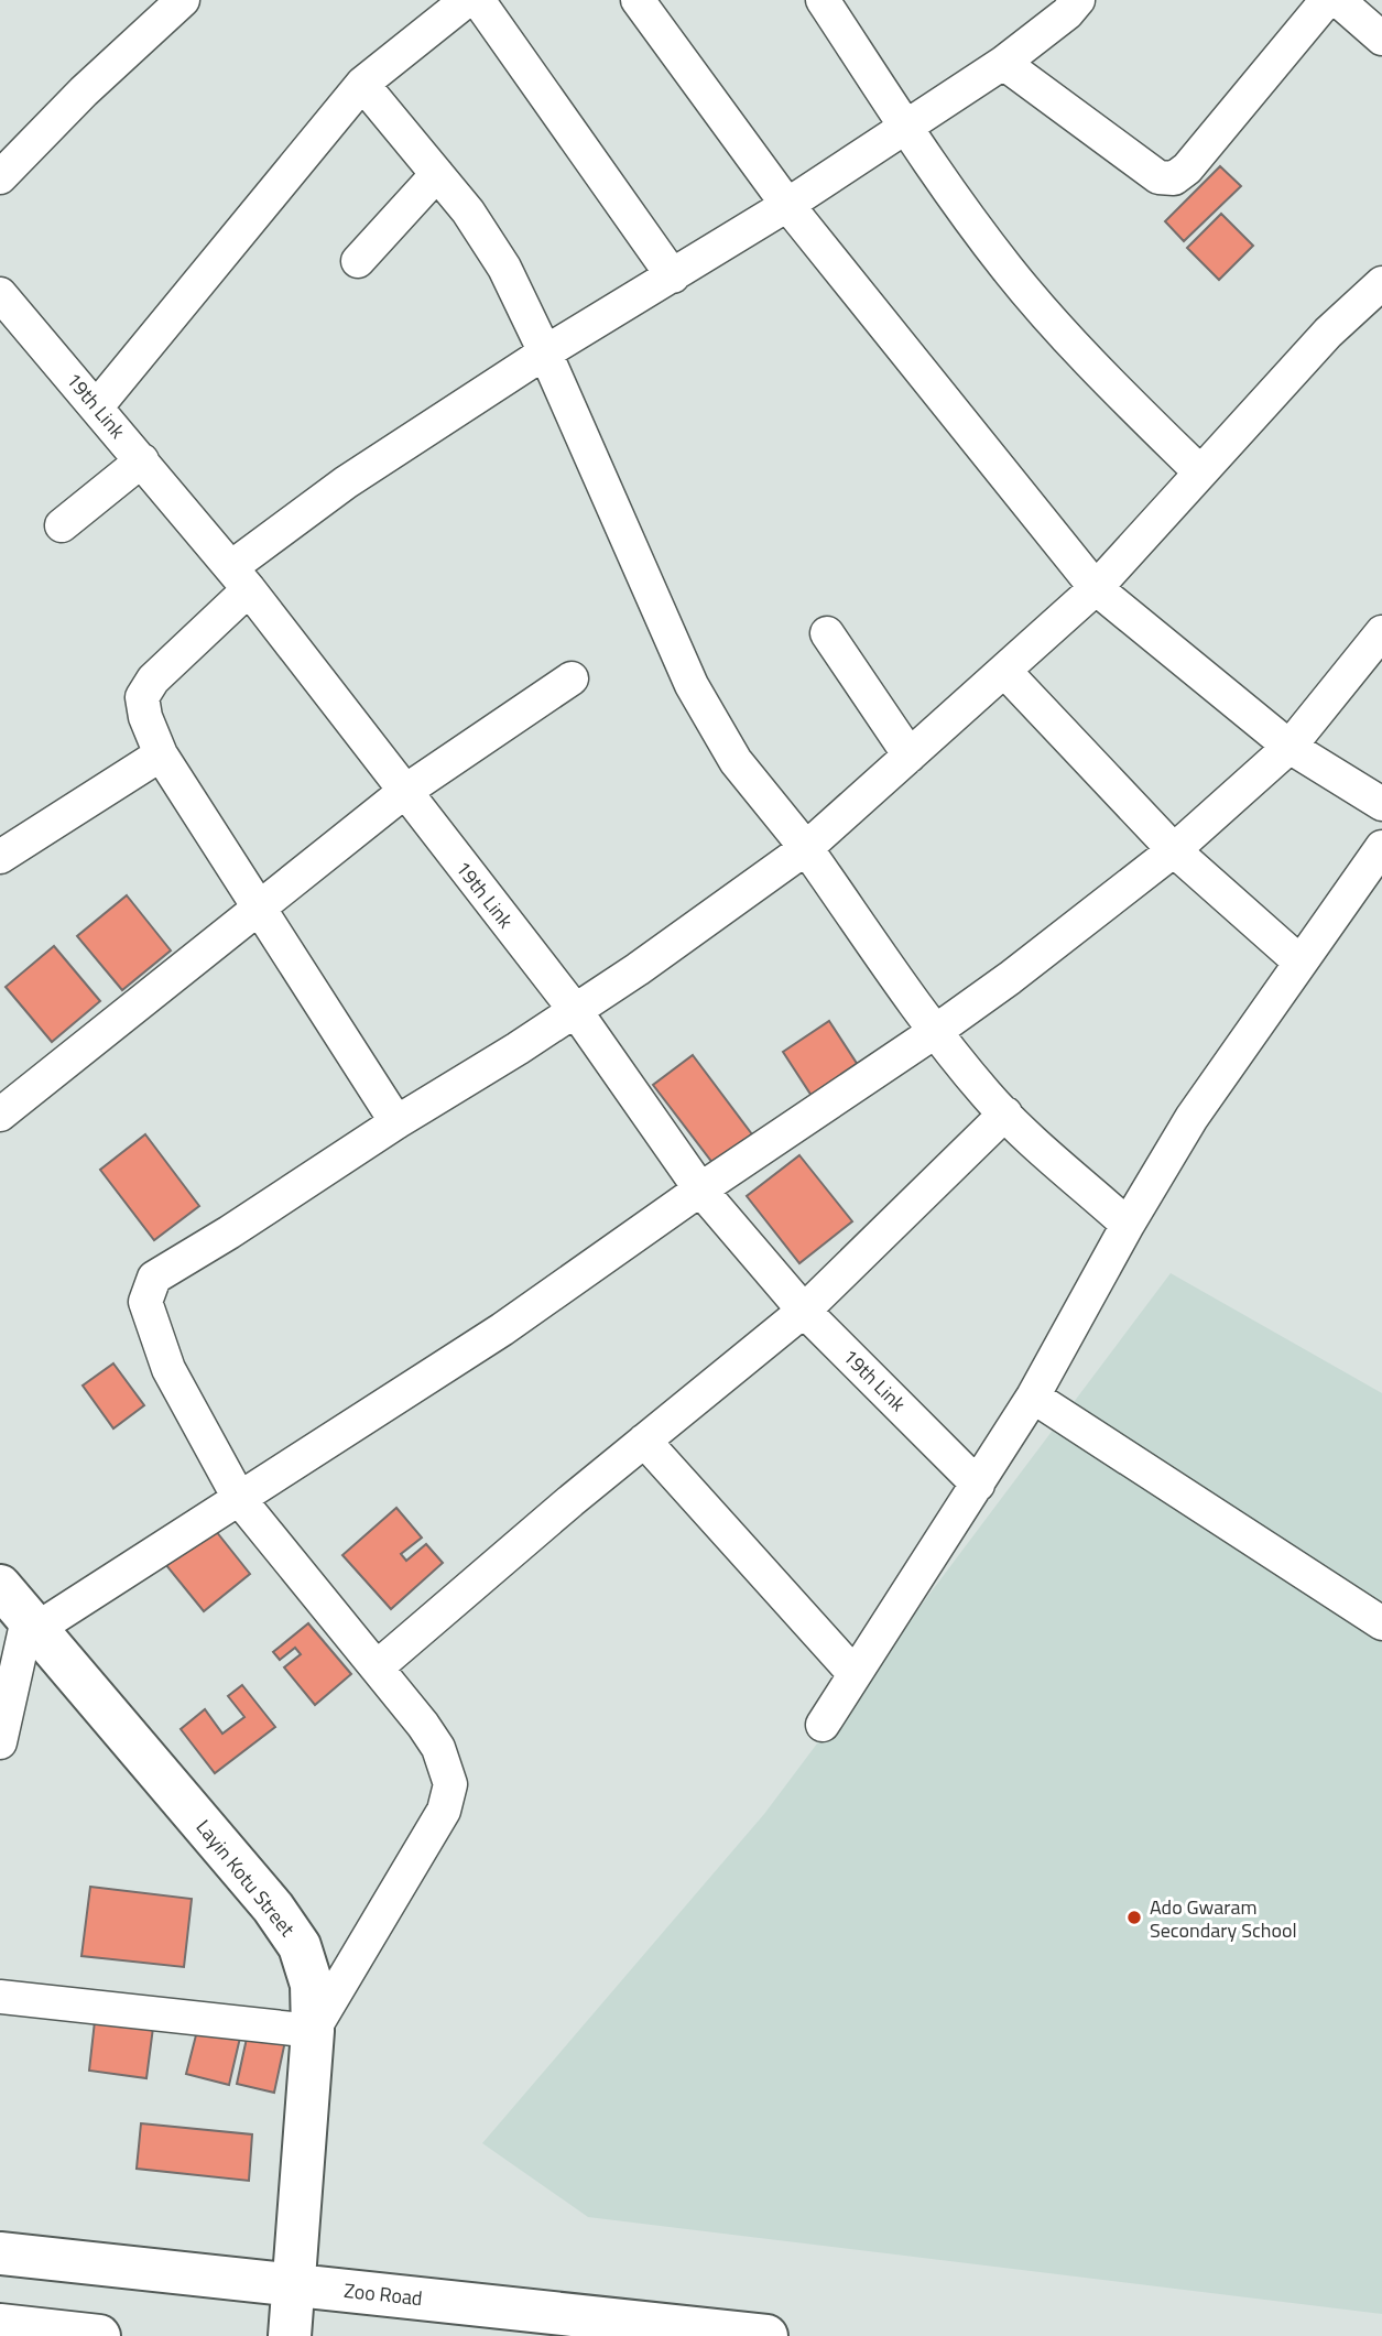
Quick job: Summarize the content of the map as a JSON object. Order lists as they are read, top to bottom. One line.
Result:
{"streets":{"main road":["Layin Kotu Street","Zoo Road"],"street":["19th Link"]},"crossings":[["Layin Kotu Street","Zoo Road"]],"places":["Ado Gwaram Secondary School"]}
